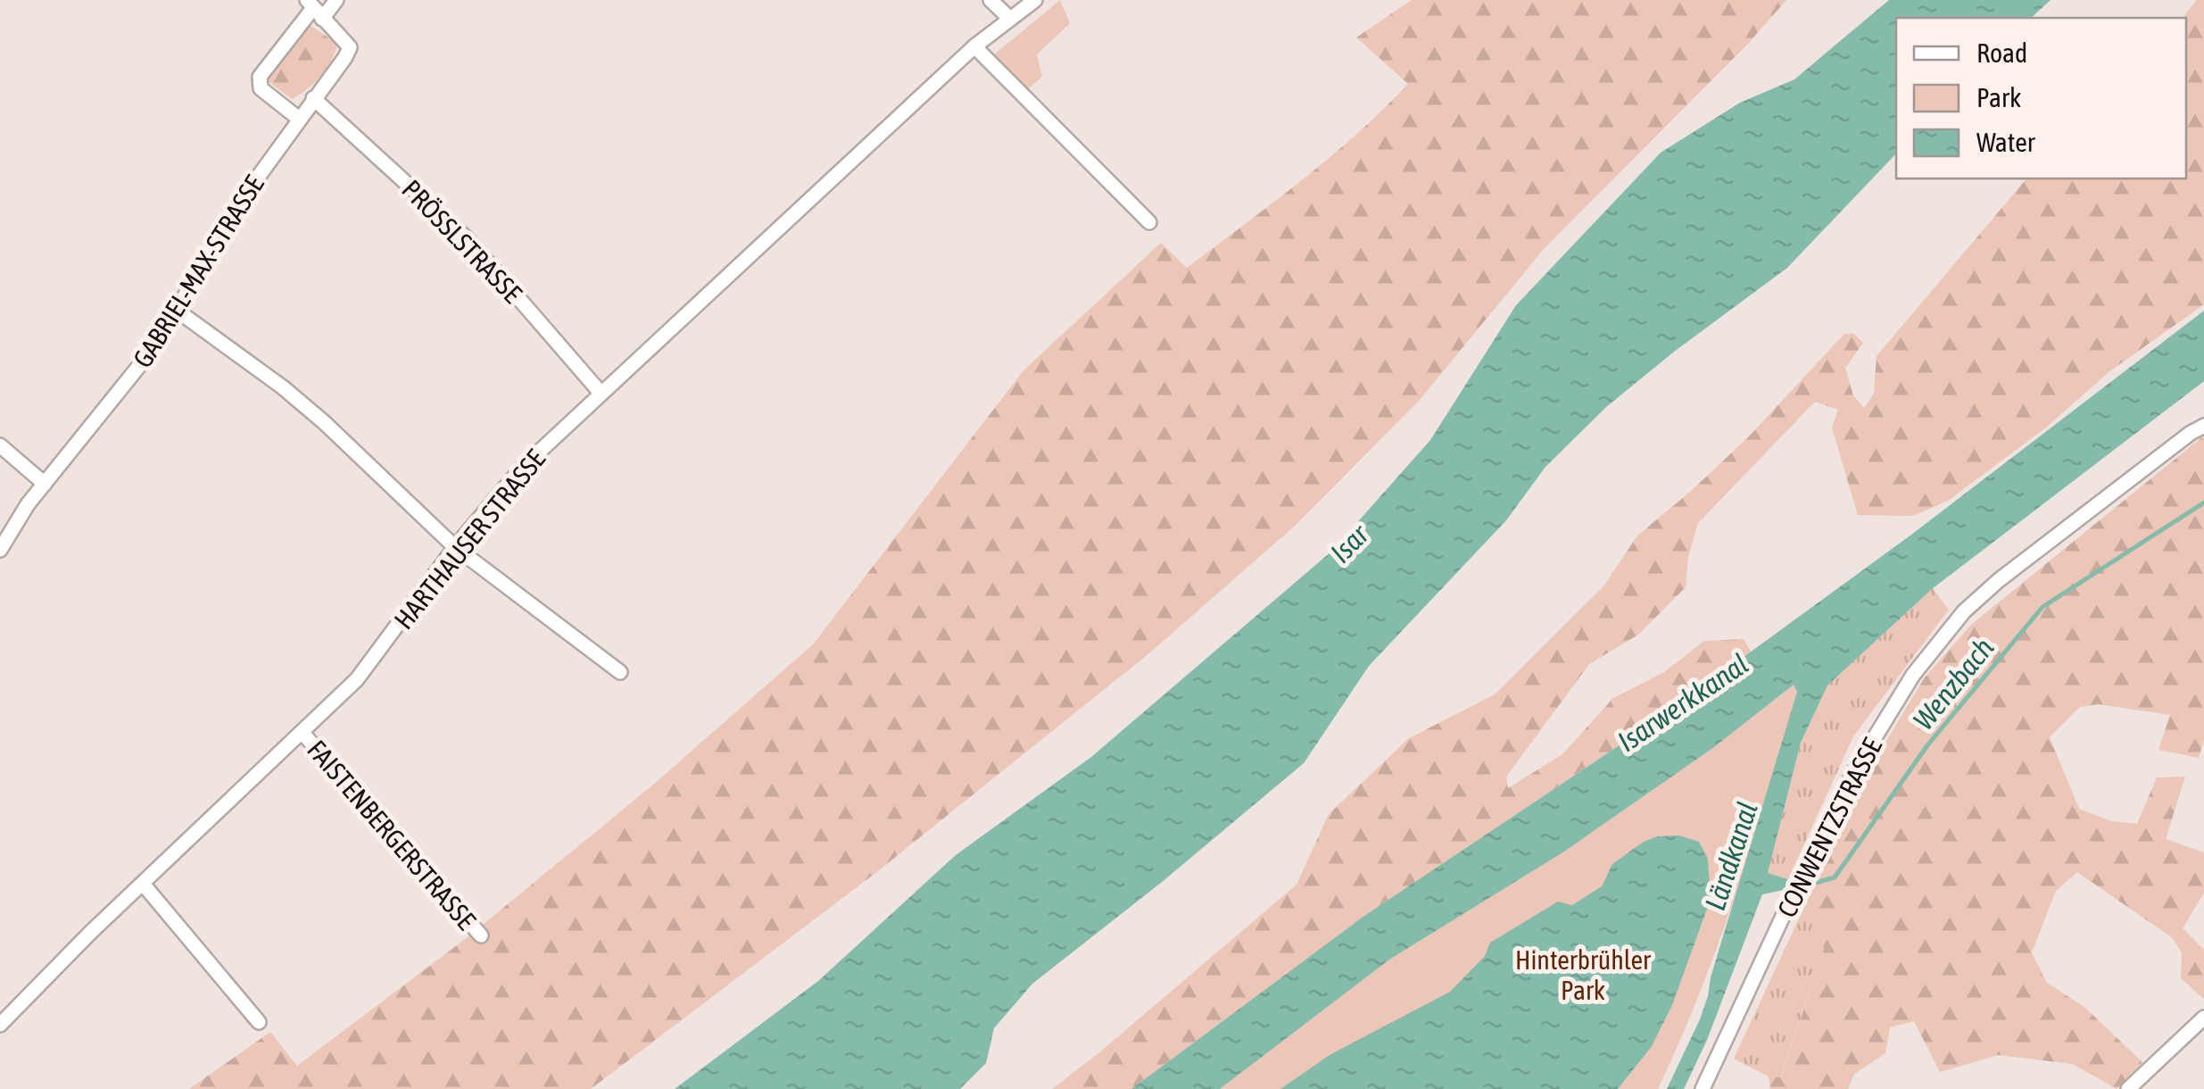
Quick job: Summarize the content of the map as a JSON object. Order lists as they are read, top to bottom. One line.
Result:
{"streets":{"street":["PRÖSSLSTRASSE","GABRIEL-MAX-STRASSE","HARTHAUSER STRASSE","CONWENTZSTRASSE","FAISTENBERGERSTRASSE"]},"crossings":[["PRÖSSLSTRASSE","GABRIEL-MAX-STRASSE"],["PRÖSSLSTRASSE","HARTHAUSER STRASSE"],["HARTHAUSER STRASSE","FAISTENBERGERSTRASSE"]],"water":["Isar","Wenzbach","Isarwerkkanal","Ländkanal"],"parks":["Hinterbrühler Park"],"legend":["Road","Park","Water"]}
